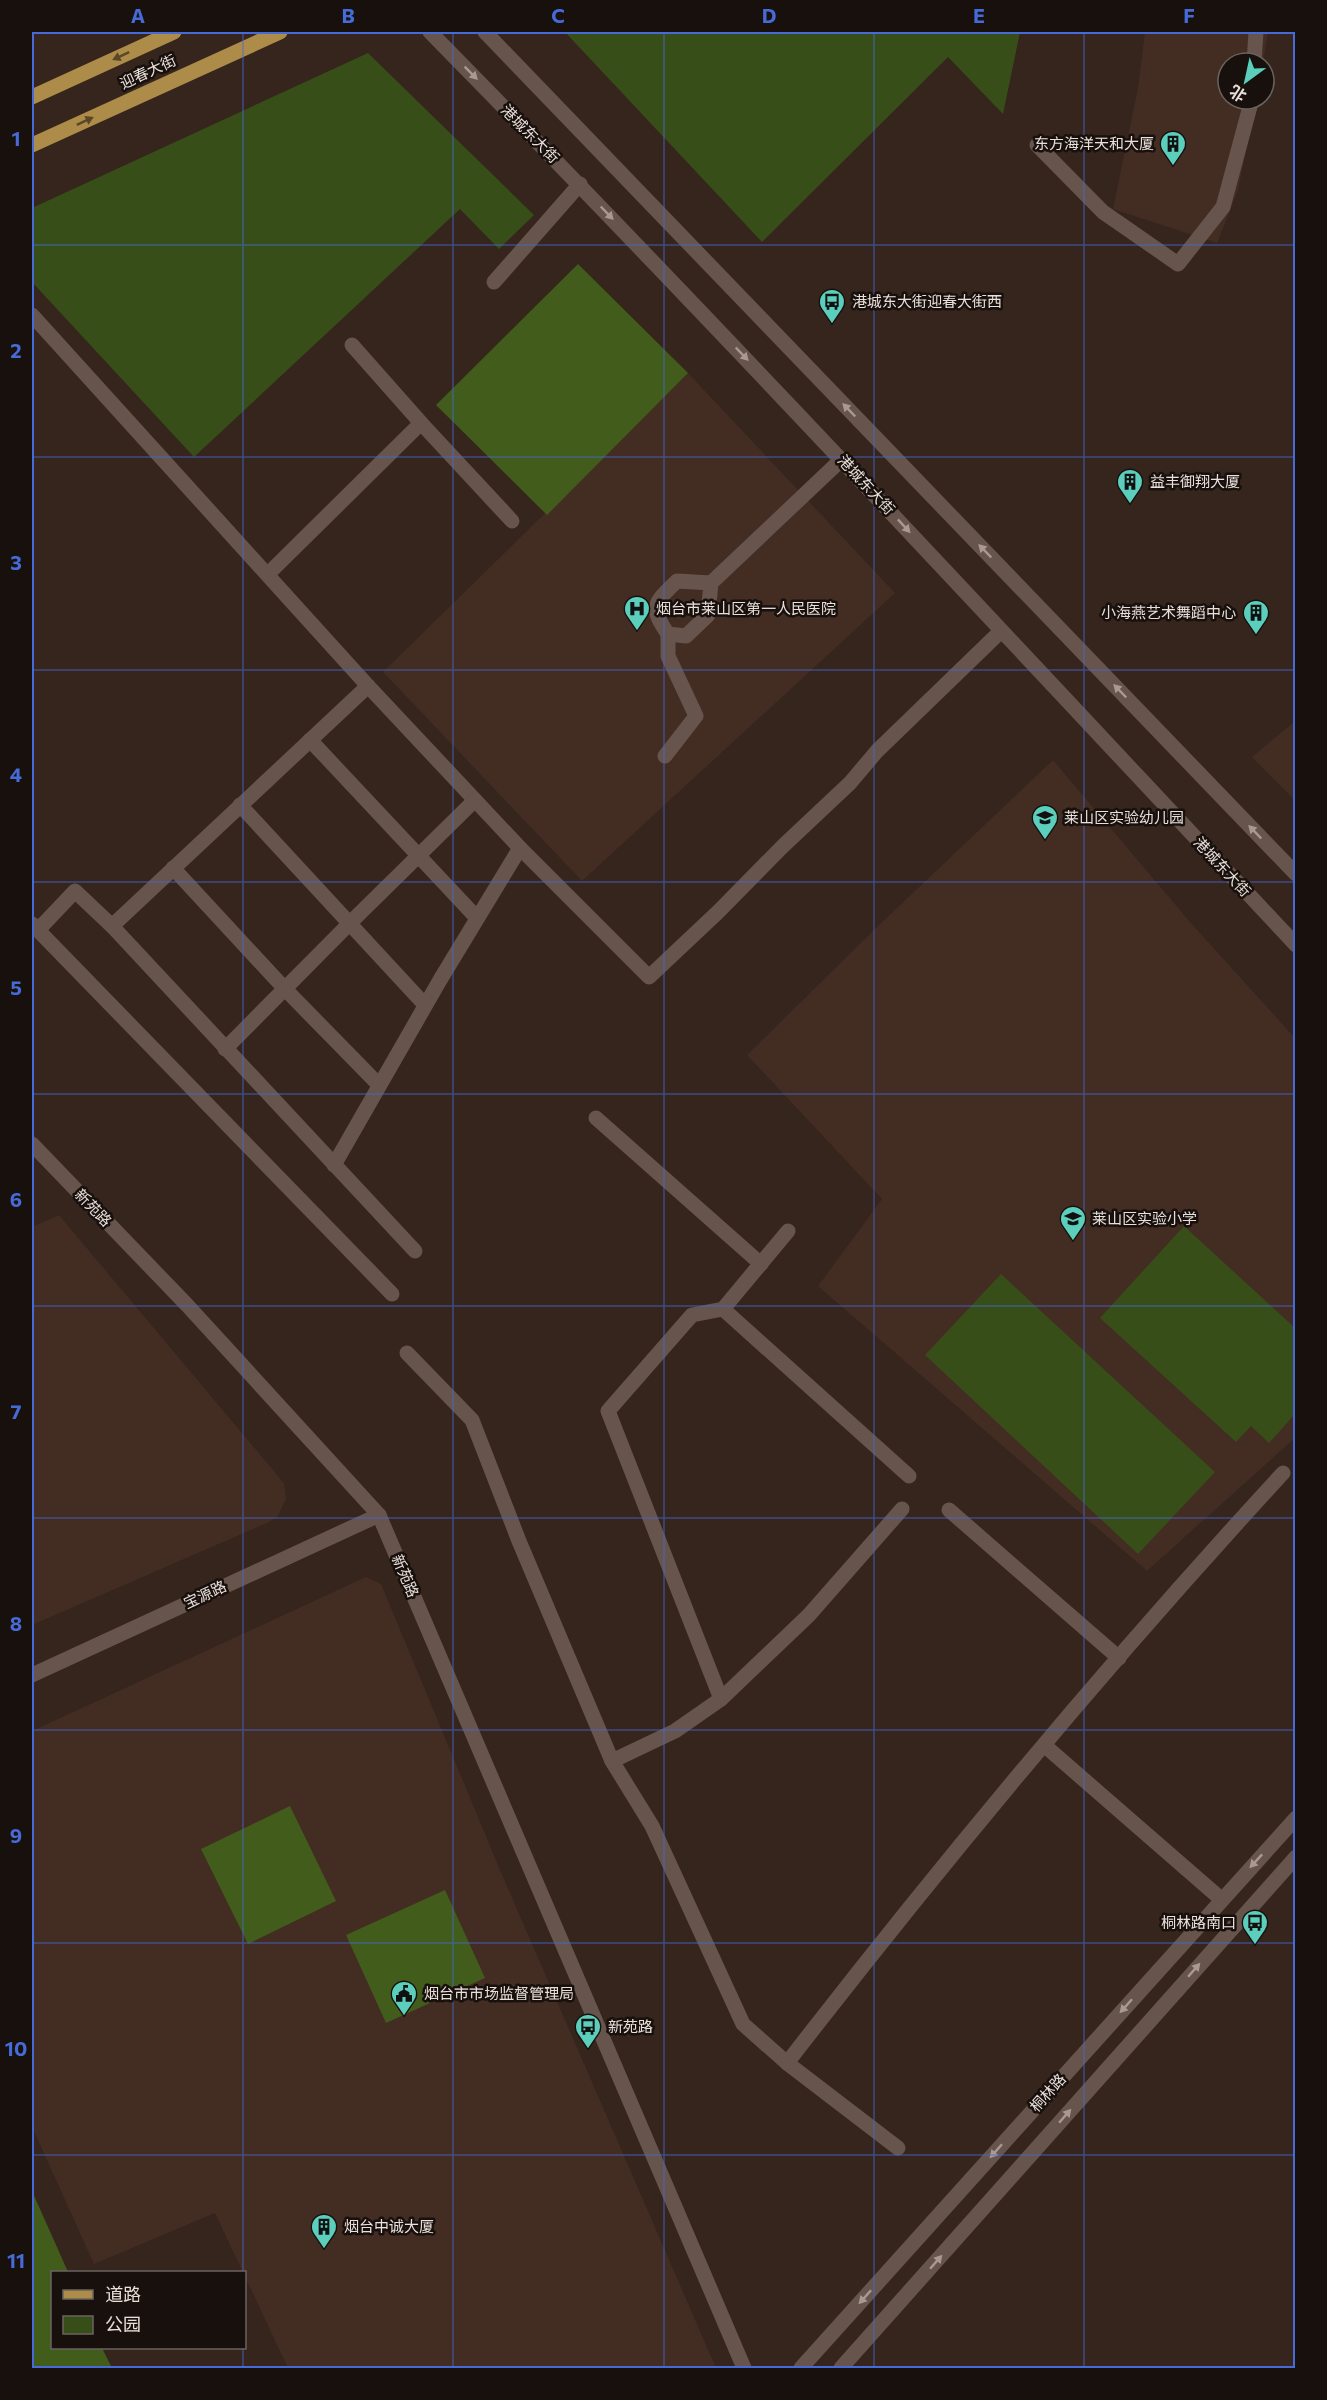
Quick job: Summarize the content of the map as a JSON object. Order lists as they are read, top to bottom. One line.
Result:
{"streets":{"main road":["迎春大街"],"street":["港城东大街","新苑路","宝源路","桐林路"]},"crossings":[["新苑路","宝源路"]],"places":{"building":["东方海洋天和大厦","益丰御翔大厦","小海燕艺术舞蹈中心","烟台中诚大厦"],"bus stop":["港城东大街迎春大街西","桐林路南口","新苑路"],"hospital":["烟台市莱山区第一人民医院"],"school or university":["莱山区实验幼儿园","莱山区实验小学"],"public building":["烟台市市场监督管理局"]},"legend":["道路","公园"],"north":"bottom left","grid":{"columns":["A","B","C","D","E","F"],"rows":["1","2","3","4","5","6","7","8","9","10","11"]}}
